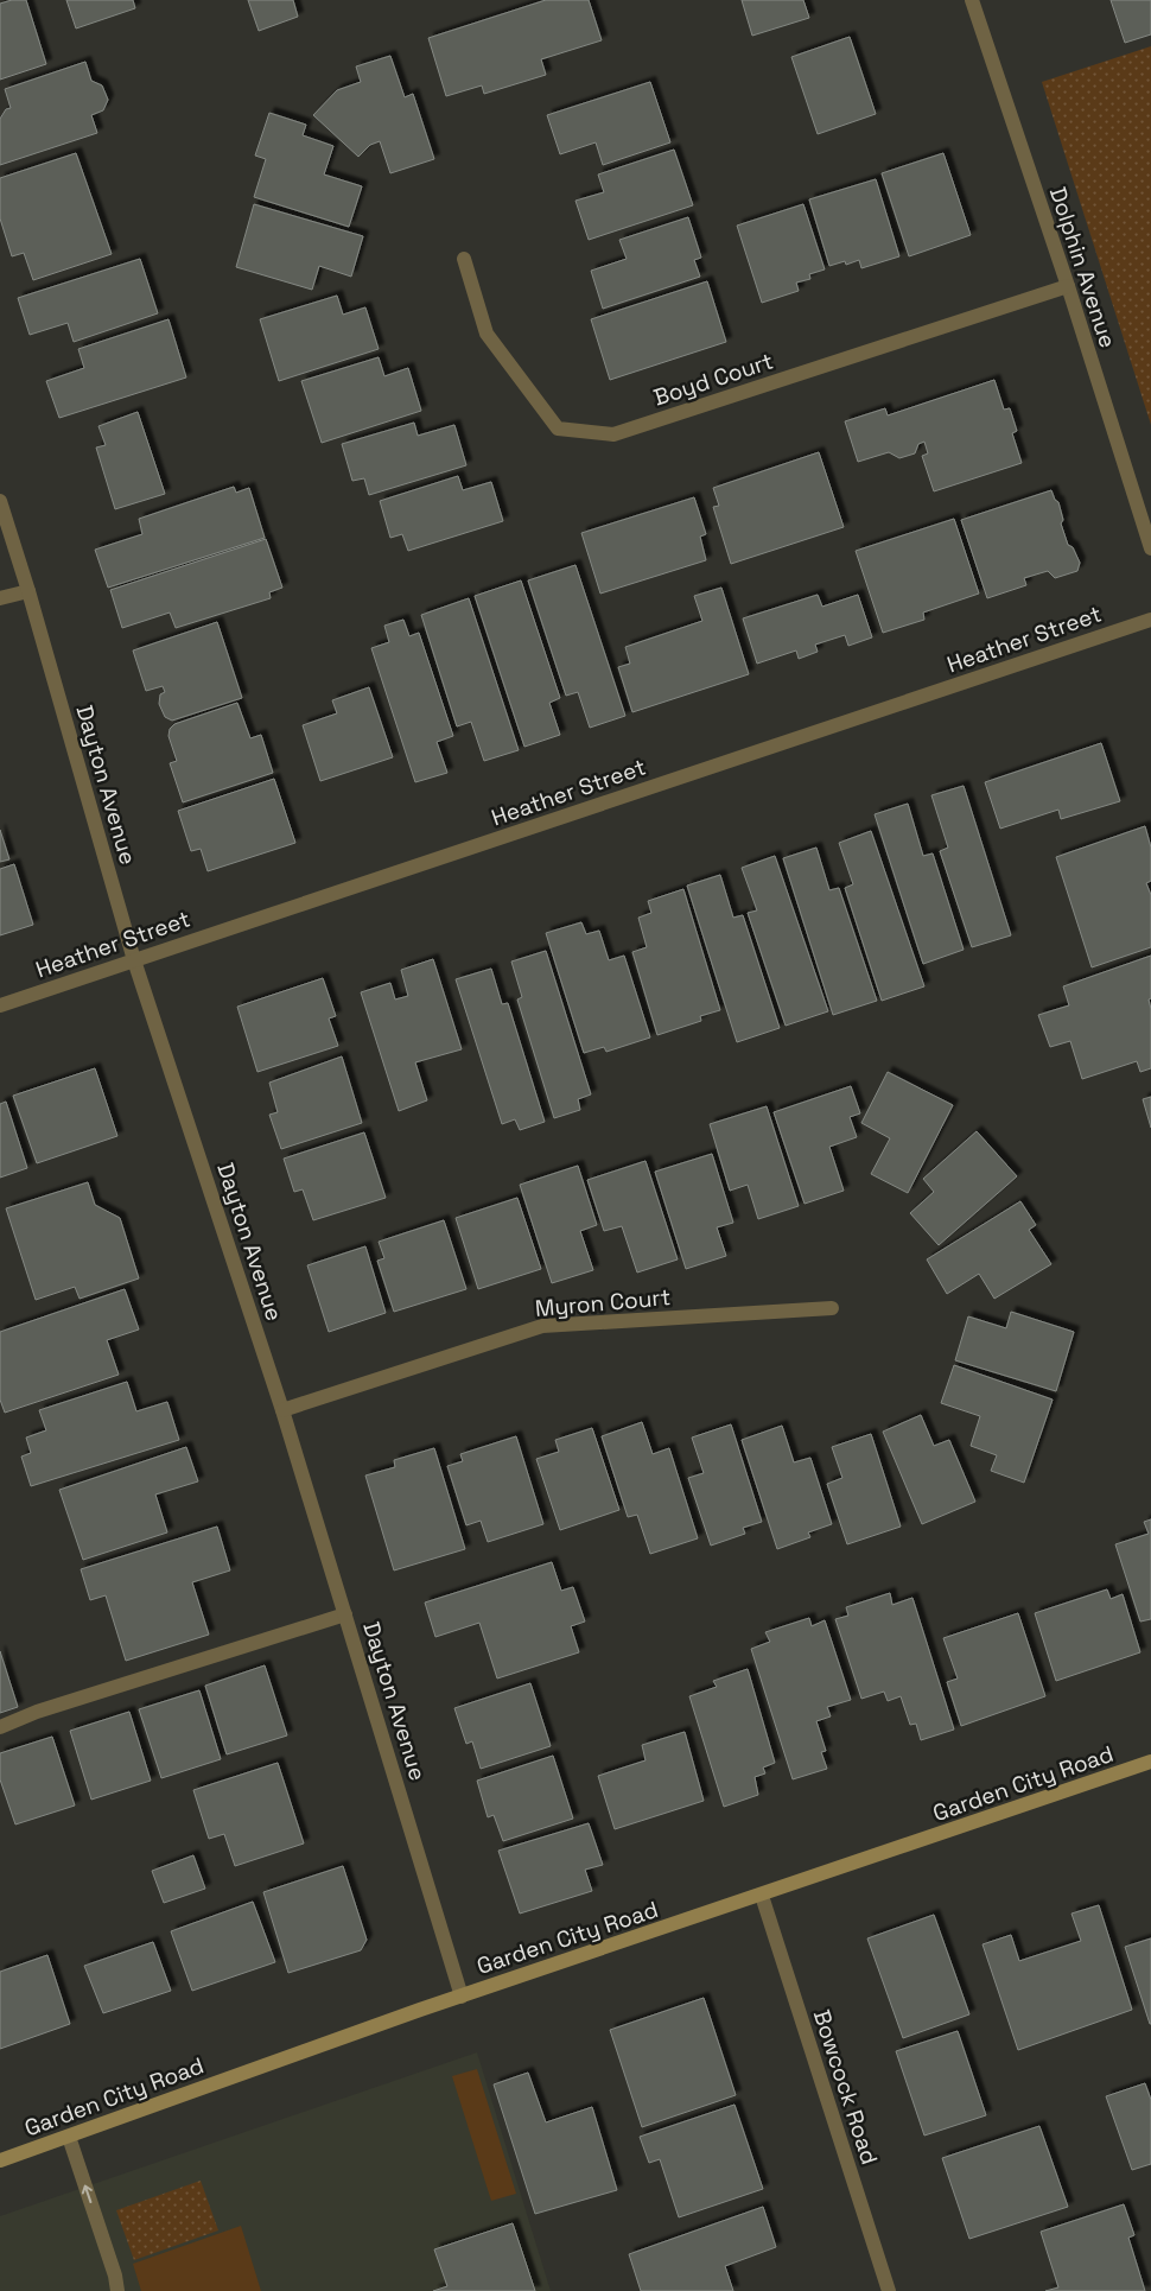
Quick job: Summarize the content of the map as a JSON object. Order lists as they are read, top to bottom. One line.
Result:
{"streets":{"street":["Dolphin Avenue","Boyd Court","Heather Street","Dayton Avenue","Myron Court","Garden City Road","Bowcock Road"]},"crossings":[["Dolphin Avenue","Boyd Court"],["Heather Street","Dayton Avenue"],["Dayton Avenue","Myron Court"],["Dayton Avenue","Garden City Road"],["Garden City Road","Bowcock Road"]]}
